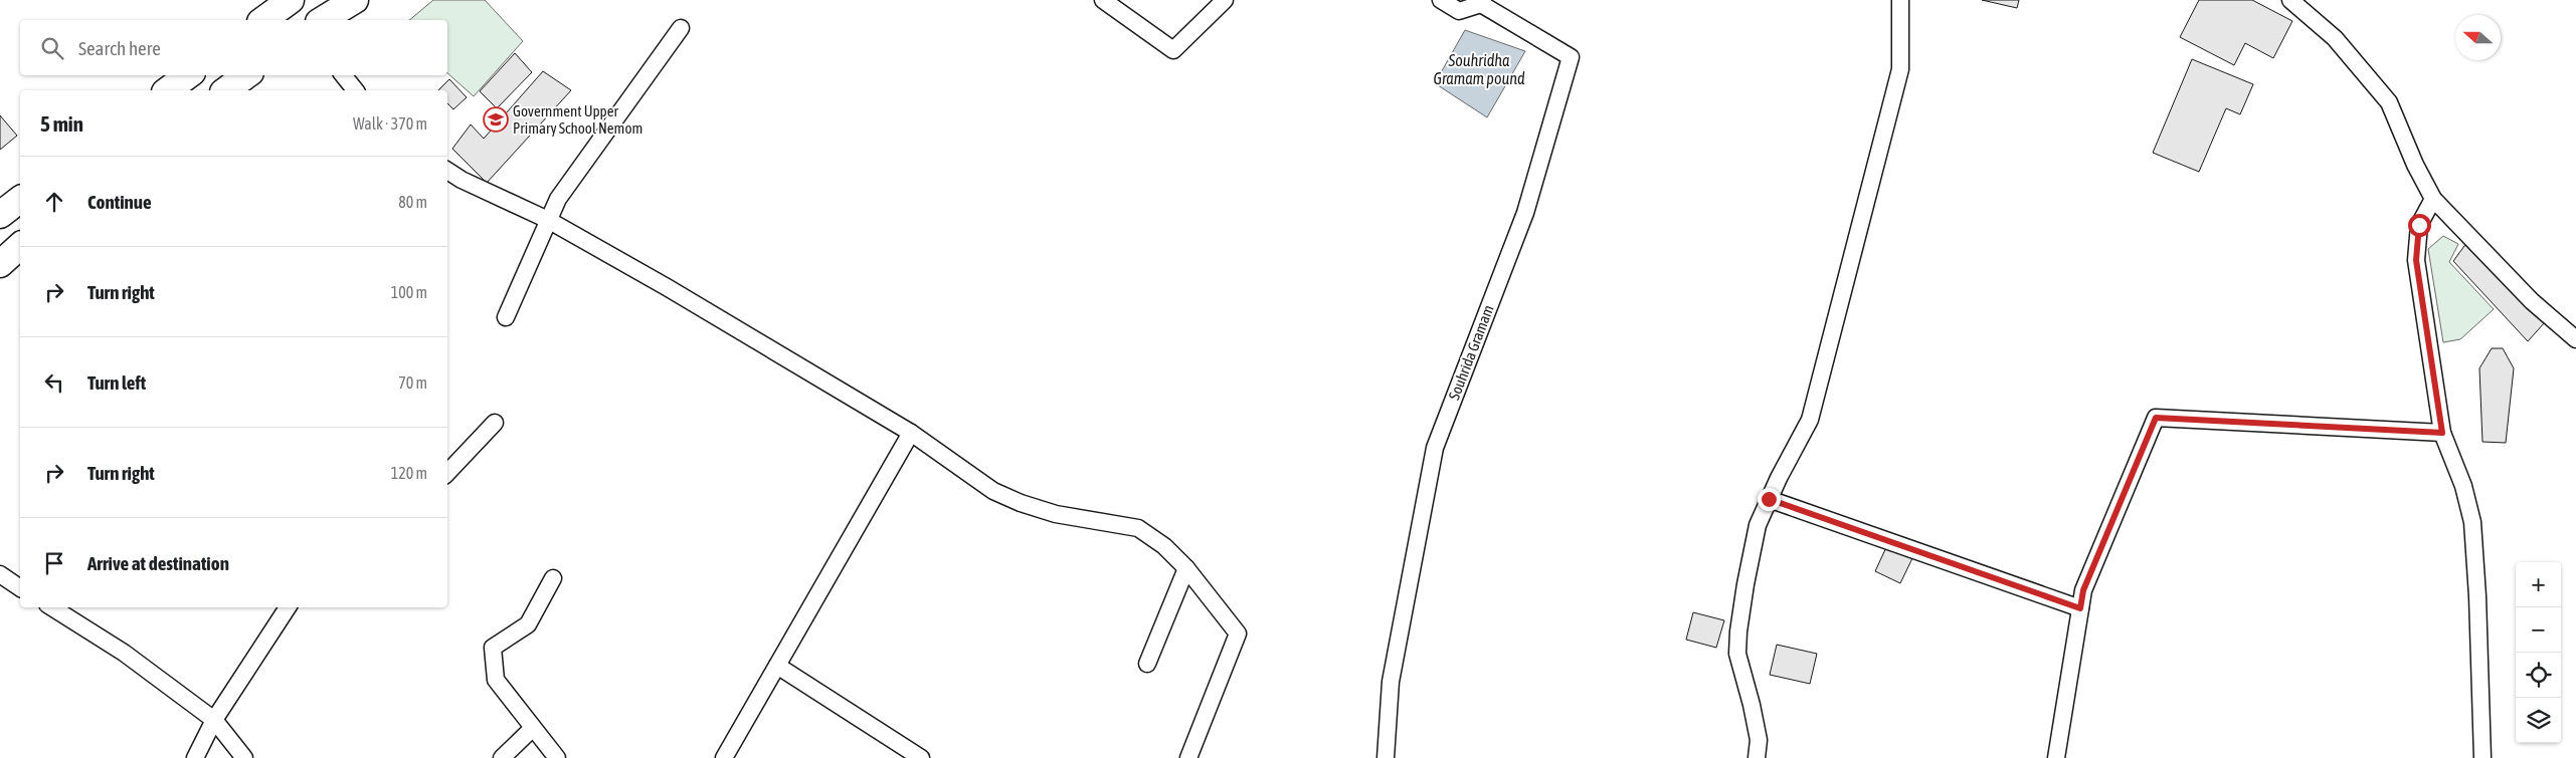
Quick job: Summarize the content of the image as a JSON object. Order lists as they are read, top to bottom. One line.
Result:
{"streets":{"street":["Souhrida Gramam"]},"water":["Souhridha Gramam pound"],"places":{"school or university":["Government Upper Primary School Nemom"]},"north":"left","page":{"search":"Search here","heading":["5 min","Walk · 370 m"],"list":[["Continue","80 m"],["Turn right","100 m"],["Turn left","70 m"],["Turn right","120 m"],"Arrive at destination"],"map_buttons":["+","−"]}}
